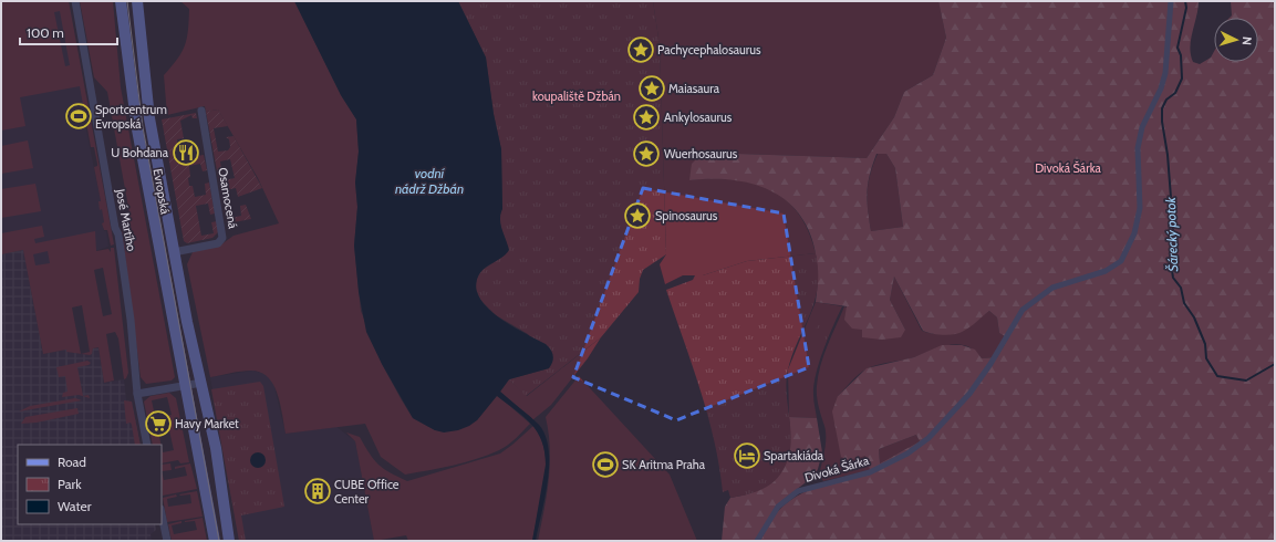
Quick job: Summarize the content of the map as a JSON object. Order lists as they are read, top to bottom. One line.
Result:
{"streets":{"main road":["Evropská"],"street":["Osamocená","José Martího","Divoká Šárka"]},"crossings":[["Evropská","Osamocená"]],"water":["vodní nádrž Džbán","Šárecký potok"],"parks":["koupaliště Džbán","Divoká Šárka"],"places":{"place":["Pachycephalosaurus","Maiasaura","Ankylosaurus","Wuerhosaurus","Spinosaurus"],"sports":["Sportcentrum Evropská","SK Aritma Praha"],"restaurant":["U Bohdana"],"supermarket":["Havy Market"],"hotel":["Spartakiáda"],"building":["CUBE Office Center"]},"legend":["Road","Park","Water"],"scale_bar":"100 m","north":"right"}
